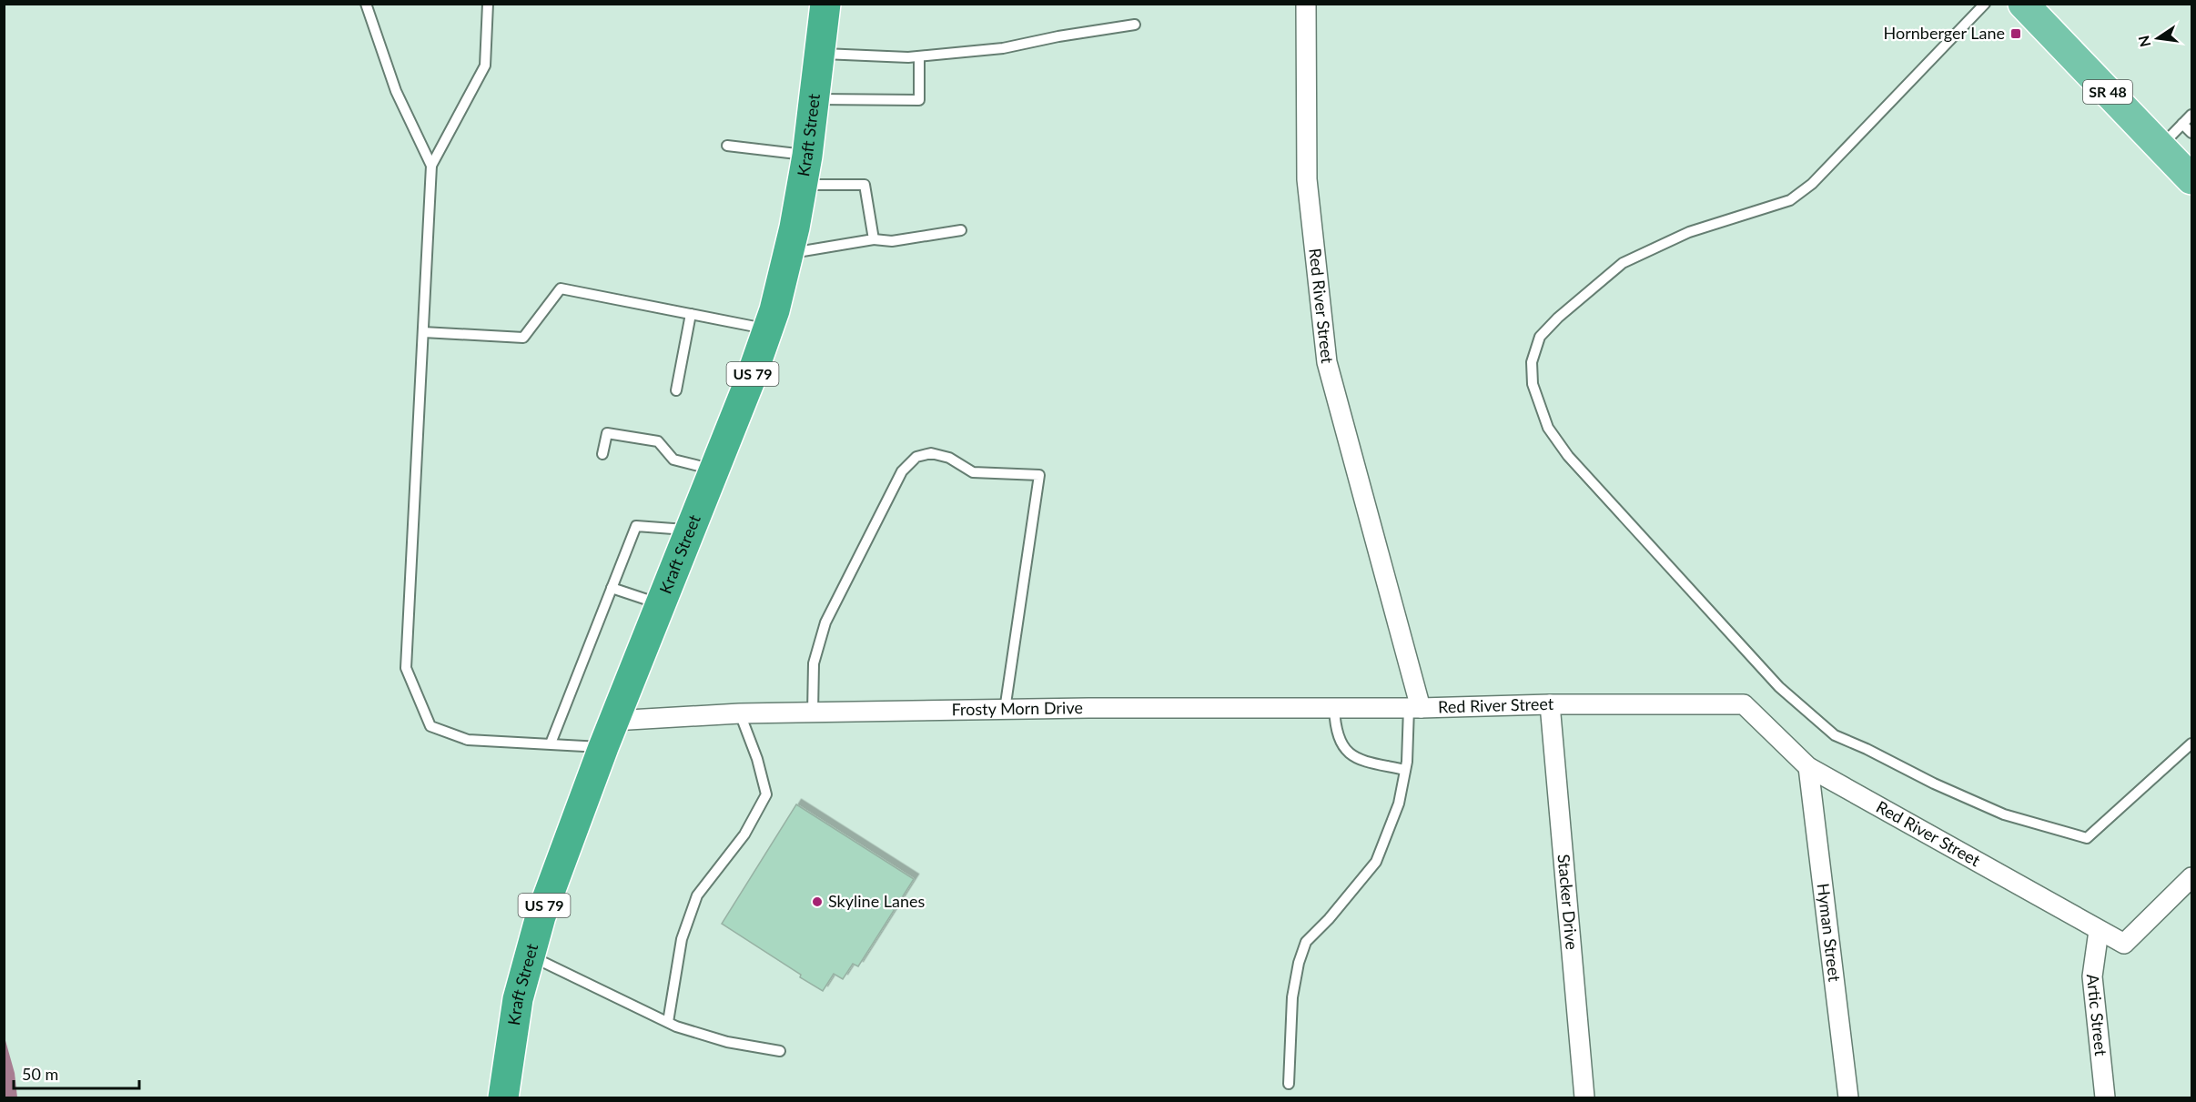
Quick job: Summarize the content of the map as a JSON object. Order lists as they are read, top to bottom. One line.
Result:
{"streets":{"highway":["Kraft Street","US 79"],"main road":["SR 48"],"street":["Red River Street","Frosty Morn Drive","Stacker Drive","Hyman Street","Artic Street"]},"crossings":[["Kraft Street","Frosty Morn Drive"],["Red River Street","Frosty Morn Drive"],["Red River Street","Stacker Drive"],["Red River Street","Hyman Street"],["Red River Street","Artic Street"]],"places":{"transit":["Hornberger Lane"],"other":["Skyline Lanes"]},"scale_bar":"50 m","north":"left"}
